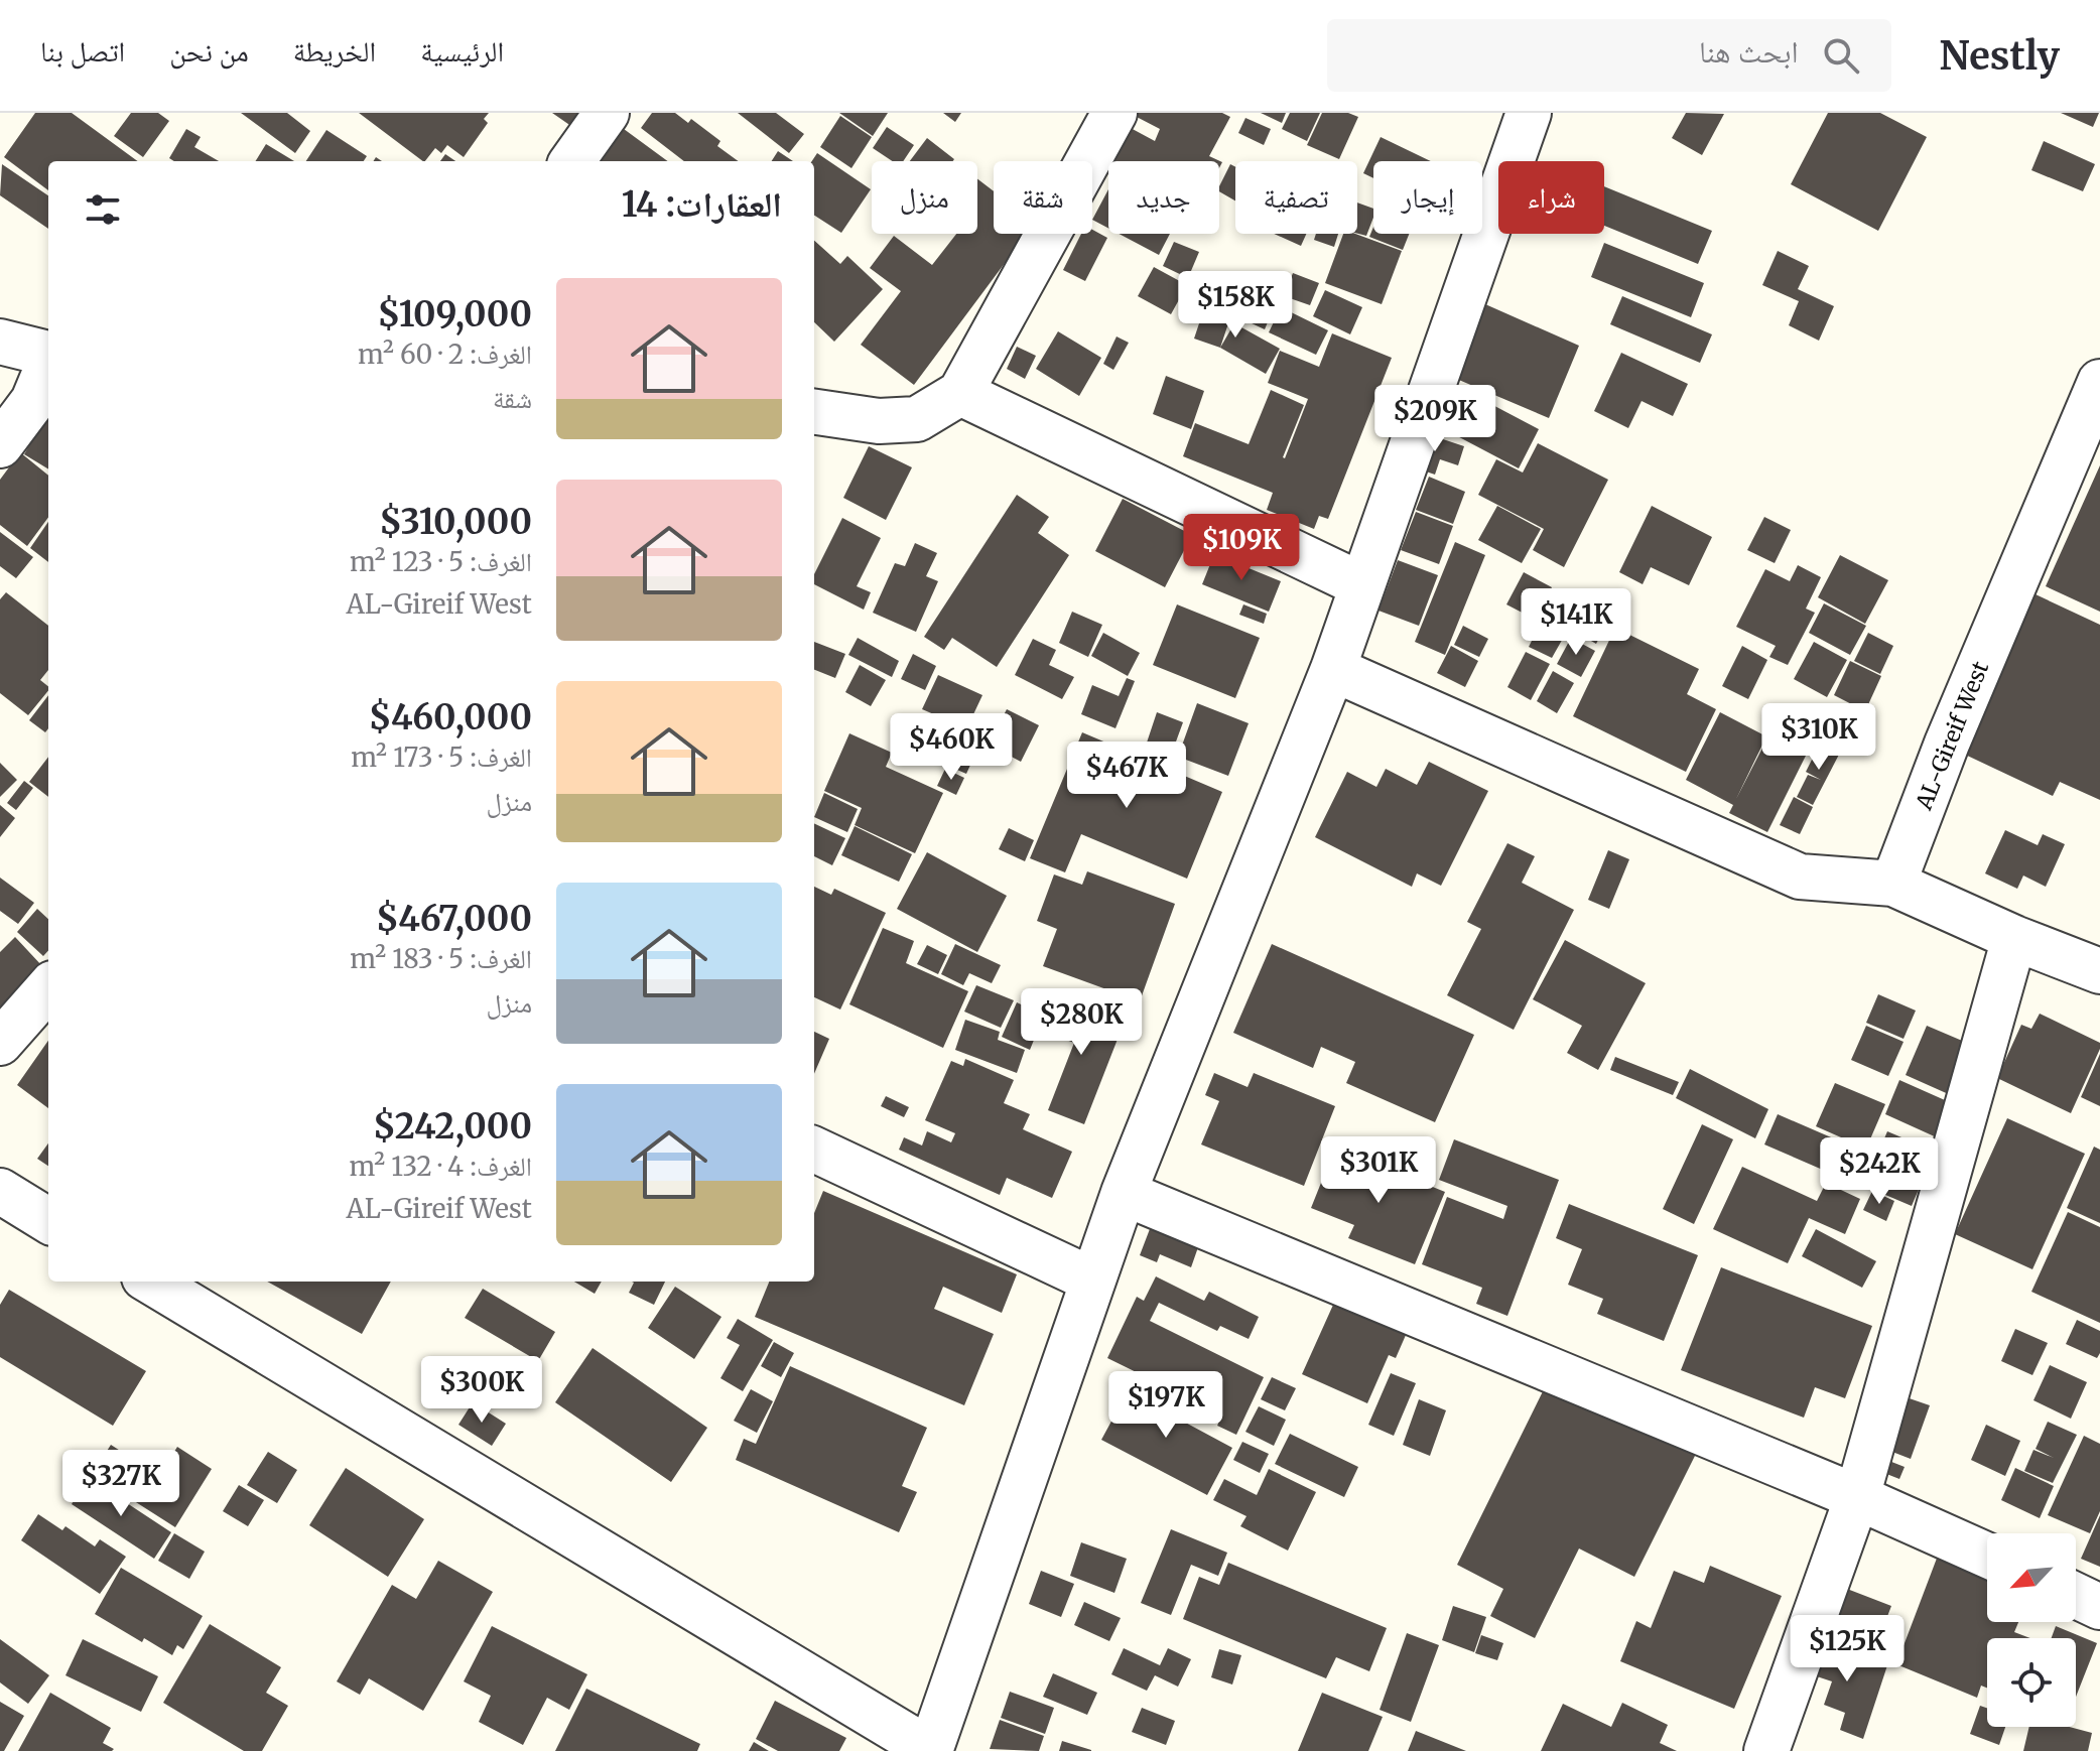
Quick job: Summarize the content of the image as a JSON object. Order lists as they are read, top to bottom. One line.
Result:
{"streets":{"street":["AL-Gireif West"]},"north":"bottom left","page":{"header":"Nestly","search":"ابحث هنا","nav":["الرئيسية","الخريطة","من نحن","اتصل بنا"],"chip":["شراء","إيجار","تصفية","جديد","شقة","منزل"],"heading":"العقارات: 14","list":[{"name":"$109,000","note":"الغرف: 2 · 60 m² · شقة"},{"name":"$310,000","note":"الغرف: 5 · 123 m² · AL-Gireif West"},{"name":"$460,000","note":"الغرف: 5 · 173 m² · منزل"},{"name":"$467,000","note":"الغرف: 5 · 183 m² · منزل"},{"name":"$242,000","note":"الغرف: 4 · 132 m² · AL-Gireif West"}],"price":["$158K","$209K","$109K","$141K","$310K","$460K","$467K","$280K","$301K","$242K","$300K","$197K","$327K","$125K"]}}
